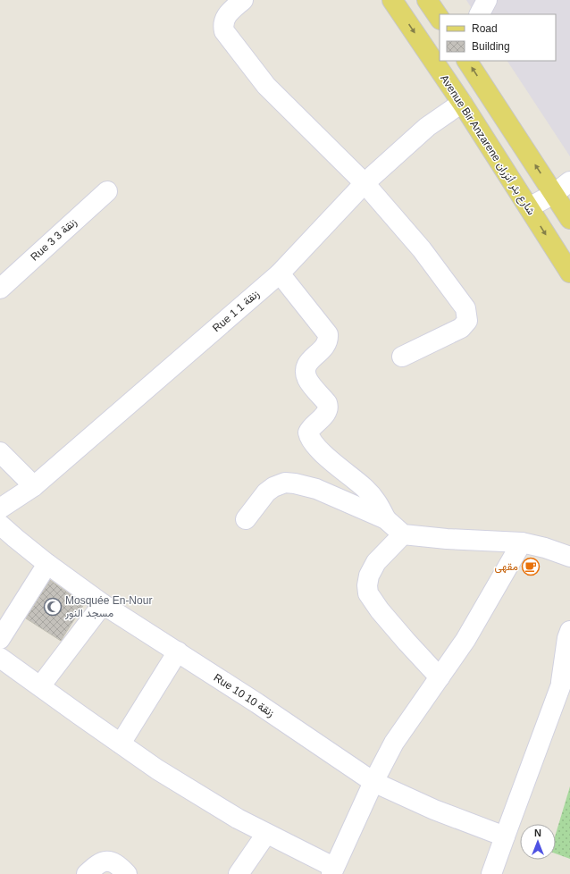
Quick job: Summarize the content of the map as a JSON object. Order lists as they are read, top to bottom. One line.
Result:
{"streets":{"main road":["Avenue Bir Anzarene شارع بئر أنزران"],"street":["Rue 3 زنقة 3","Rue 1 زنقة 1","Rue 10 زنقة 10"]},"crossings":[["Avenue Bir Anzarene شارع بئر أنزران","Rue 1 زنقة 1"]],"places":{"cafe":["مقهى"],"mosque":["Mosquée En-Nour مسجد النور"]},"legend":["Road","Building"],"north":"top"}
